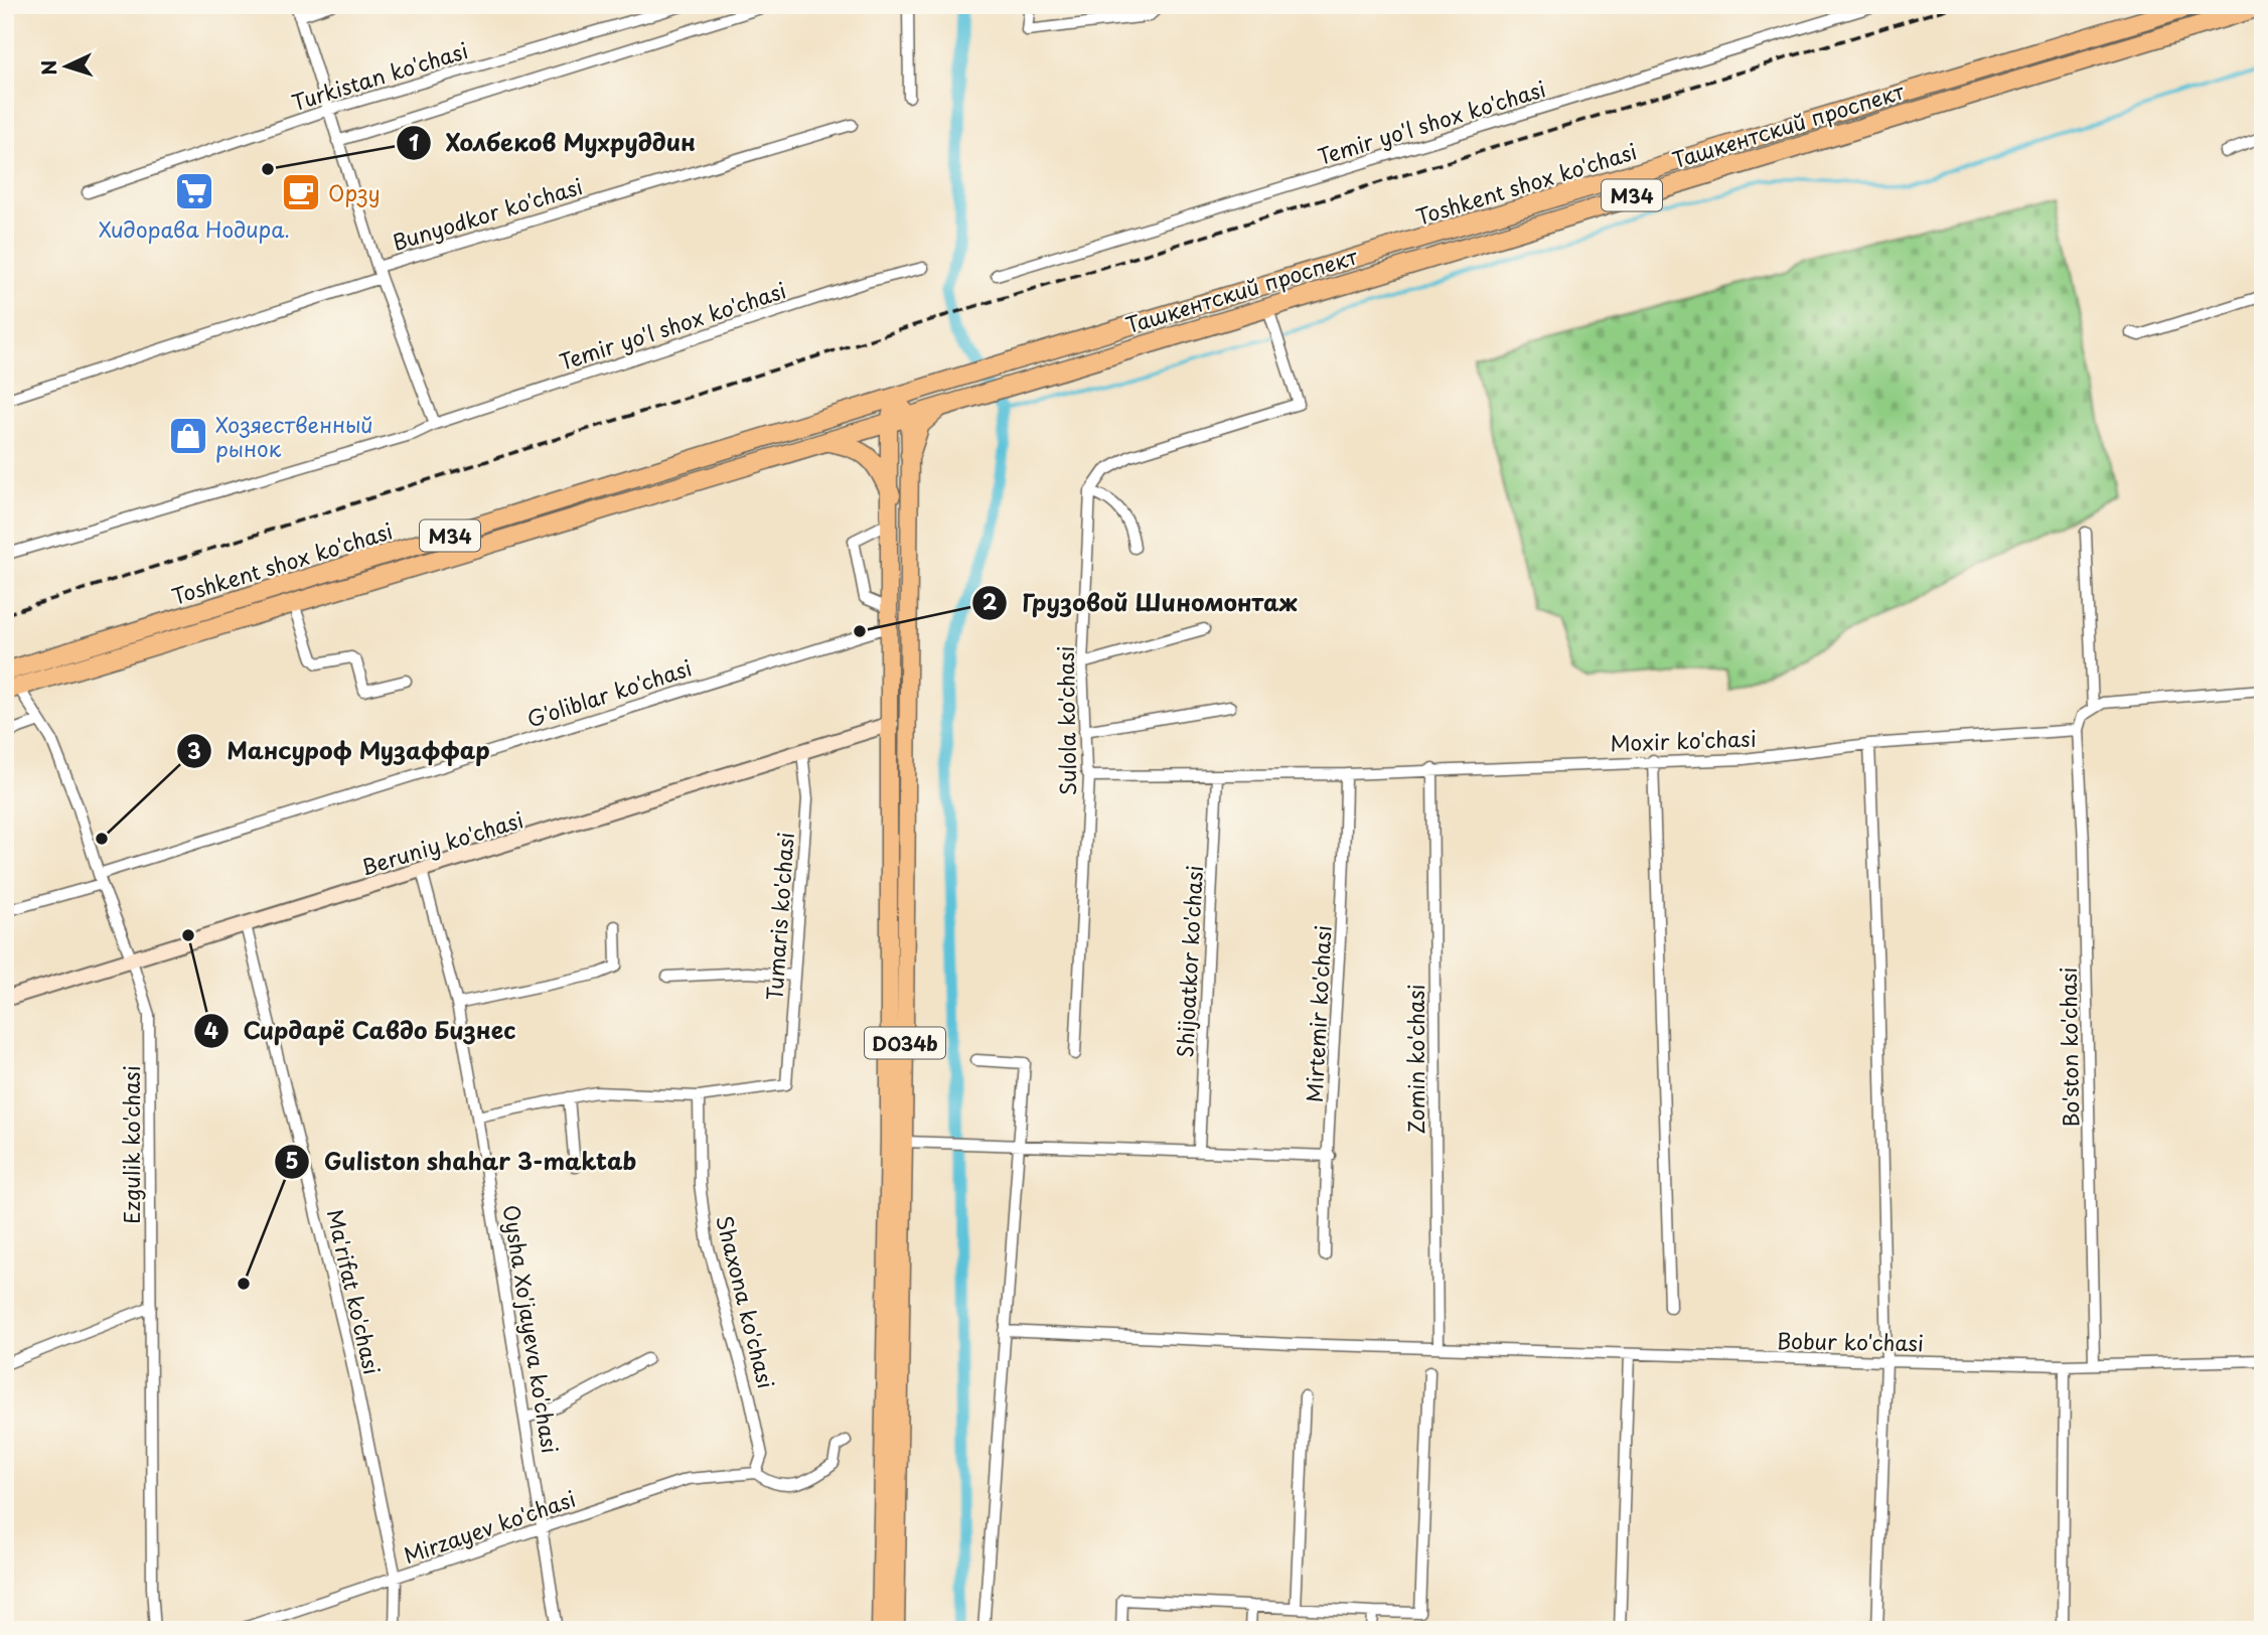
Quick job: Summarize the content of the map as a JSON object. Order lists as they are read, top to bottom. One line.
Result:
{"streets":{"highway":["Ташкентский проспект","Toshkent shox ko'chasi","M34"],"main road":["D034b"],"street":["Turkistan ko'chasi","Temir yo'l shox ko'chasi","Bunyodkor ko'chasi","G'oliblar ko'chasi","Sulola ko'chasi","Moxir ko'chasi","Beruniy ko'chasi","Tumaris ko'chasi","Shijoatkor ko'chasi","Mirtemir ko'chasi","Bo'ston ko'chasi","Zomin ko'chasi","Ezgulik ko'chasi","Ma'rifat ko'chasi","Shaxona ko'chasi","Oysha Xo'jayeva ko'chasi","Bobur ko'chasi","Mirzayev ko'chasi"]},"crossings":[["Ташкентский проспект","M34"],["Toshkent shox ko'chasi","M34"],["Toshkent shox ko'chasi","D034b"],["Toshkent shox ko'chasi","Ezgulik ko'chasi"],["M34","D034b"],["G'oliblar ko'chasi","D034b"],["G'oliblar ko'chasi","Ezgulik ko'chasi"],["Sulola ko'chasi","Moxir ko'chasi"],["Moxir ko'chasi","Shijoatkor ko'chasi"],["Moxir ko'chasi","Mirtemir ko'chasi"],["Moxir ko'chasi","Bo'ston ko'chasi"],["Moxir ko'chasi","Zomin ko'chasi"],["Beruniy ko'chasi","Tumaris ko'chasi"],["Beruniy ko'chasi","D034b"],["Beruniy ko'chasi","Ezgulik ko'chasi"],["Beruniy ko'chasi","Ma'rifat ko'chasi"],["Beruniy ko'chasi","Oysha Xo'jayeva ko'chasi"],["Tumaris ko'chasi","Shaxona ko'chasi"],["Bo'ston ko'chasi","Bobur ko'chasi"],["Zomin ko'chasi","Bobur ko'chasi"],["Ma'rifat ko'chasi","Mirzayev ko'chasi"],["Shaxona ko'chasi","Mirzayev ko'chasi"],["Oysha Xo'jayeva ko'chasi","Mirzayev ko'chasi"]],"places":{"other":["Холбеков Мухруддин","Грузовой Шиномонтаж","Мансуроф Музаффар","Сирдарё Савдо Бизнес","Guliston shahar 3-maktab"],"supermarket":["Хидорава Нодира."],"cafe":["Орзу"],"shop":["Хозяественный рынок"]},"north":"left"}
